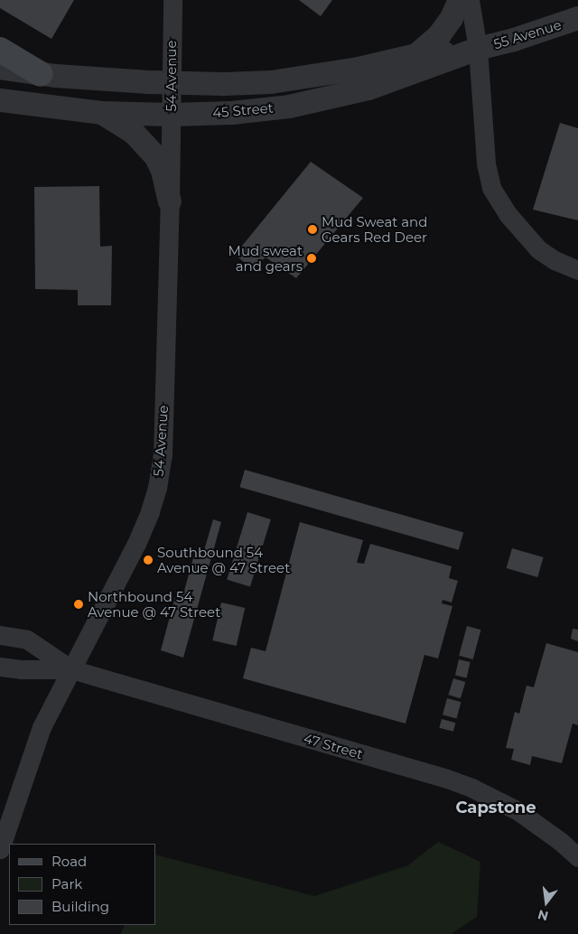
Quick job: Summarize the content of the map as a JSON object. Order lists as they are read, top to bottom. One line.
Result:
{"streets":{"street":["55 Avenue","54 Avenue","45 Street","47 Street"]},"crossings":[["55 Avenue","45 Street"],["54 Avenue","45 Street"],["54 Avenue","47 Street"]],"districts":["Capstone"],"places":["Mud Sweat and Gears Red Deer","Mud sweat and gears","Southbound 54 Avenue @ 47 Street","Northbound 54 Avenue @ 47 Street"],"legend":["Road","Park","Building"],"north":"bottom"}
